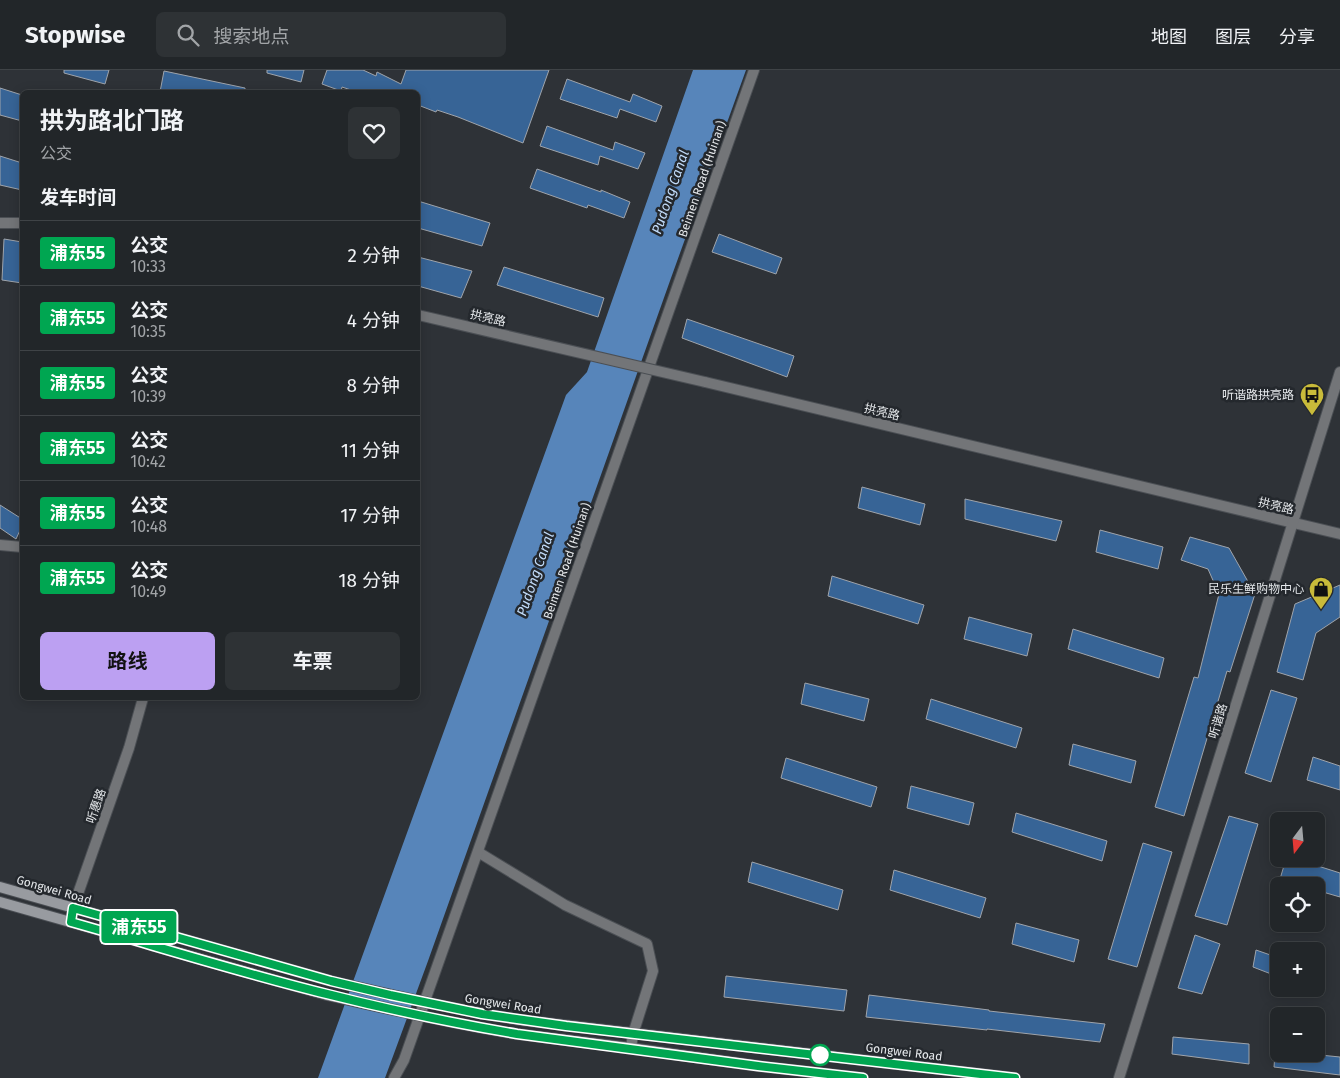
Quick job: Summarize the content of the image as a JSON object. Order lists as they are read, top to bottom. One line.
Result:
{"streets":{"main road":["Gongwei Road"],"street":["Beimen Road (Huinan)","拱亮路","听谐路","听惠路"]},"crossings":[["拱亮路","听谐路"],["听惠路","Gongwei Road"]],"water":["Pudong Canal"],"places":{"bus stop":["听谐路拱亮路"],"shop":["民乐生鲜购物中心"]},"lines":["bus line 浦东55"],"north":"bottom","page":{"header":"Stopwise","search":"搜索地点","nav":["地图","图层","分享"],"on_map":"浦东55","heading":[["拱为路北门路","公交"],"发车时间"],"list":[{"mark":"浦东55","name":"公交","note":"10:33","value":"2 分钟"},{"mark":"浦东55","name":"公交","note":"10:35","value":"4 分钟"},{"mark":"浦东55","name":"公交","note":"10:39","value":"8 分钟"},{"mark":"浦东55","name":"公交","note":"10:42","value":"11 分钟"},{"mark":"浦东55","name":"公交","note":"10:48","value":"17 分钟"},{"mark":"浦东55","name":"公交","note":"10:49","value":"18 分钟"}],"buttons":["路线","车票"],"map_buttons":["+","−"]}}
